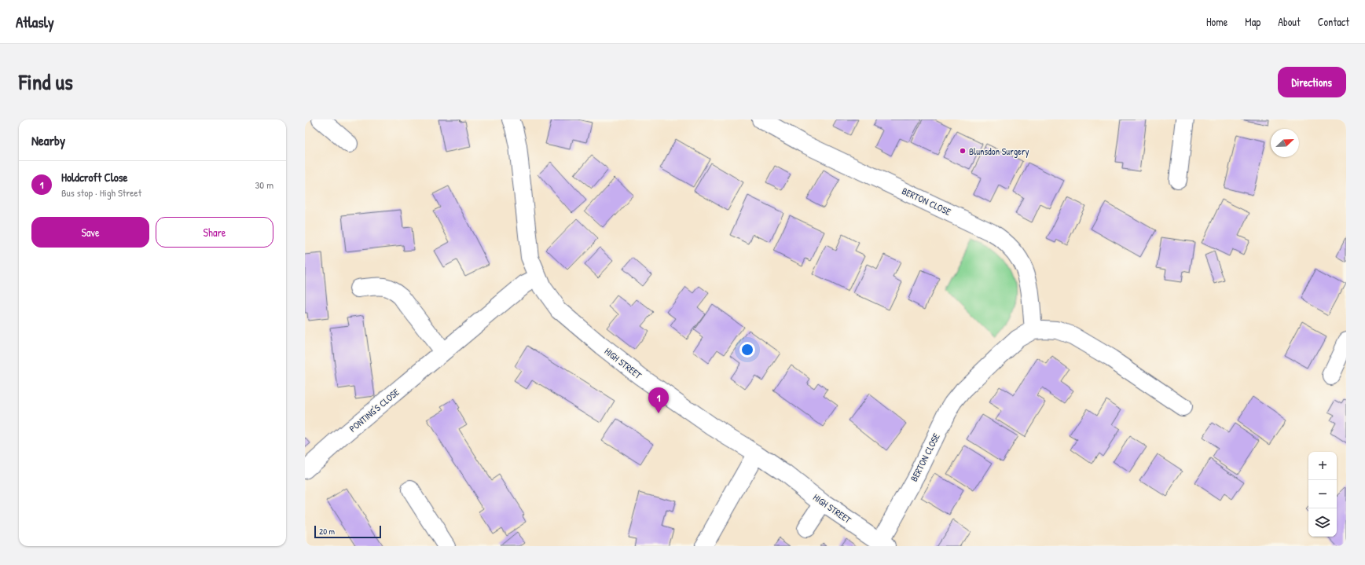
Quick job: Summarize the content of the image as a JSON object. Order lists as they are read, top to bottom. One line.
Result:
{"streets":{"street":["BERTON CLOSE","HIGH STREET","PONTING'S CLOSE"]},"crossings":[["BERTON CLOSE","HIGH STREET"],["HIGH STREET","PONTING'S CLOSE"]],"places":["Blunsdon Surgery"],"scale_bar":"20 m","north":"top right","page":{"header":"Atlasly","nav":["Home","Map","About","Contact"],"title":"Find us","buttons":["Directions",["Save","Share"]],"heading":"Nearby","list":[{"mark":"1","name":"Holdcroft Close","note":"Bus stop · High Street","value":"30 m"}],"pins":"1","map_buttons":["+","−"],"scale":"20 m"}}
